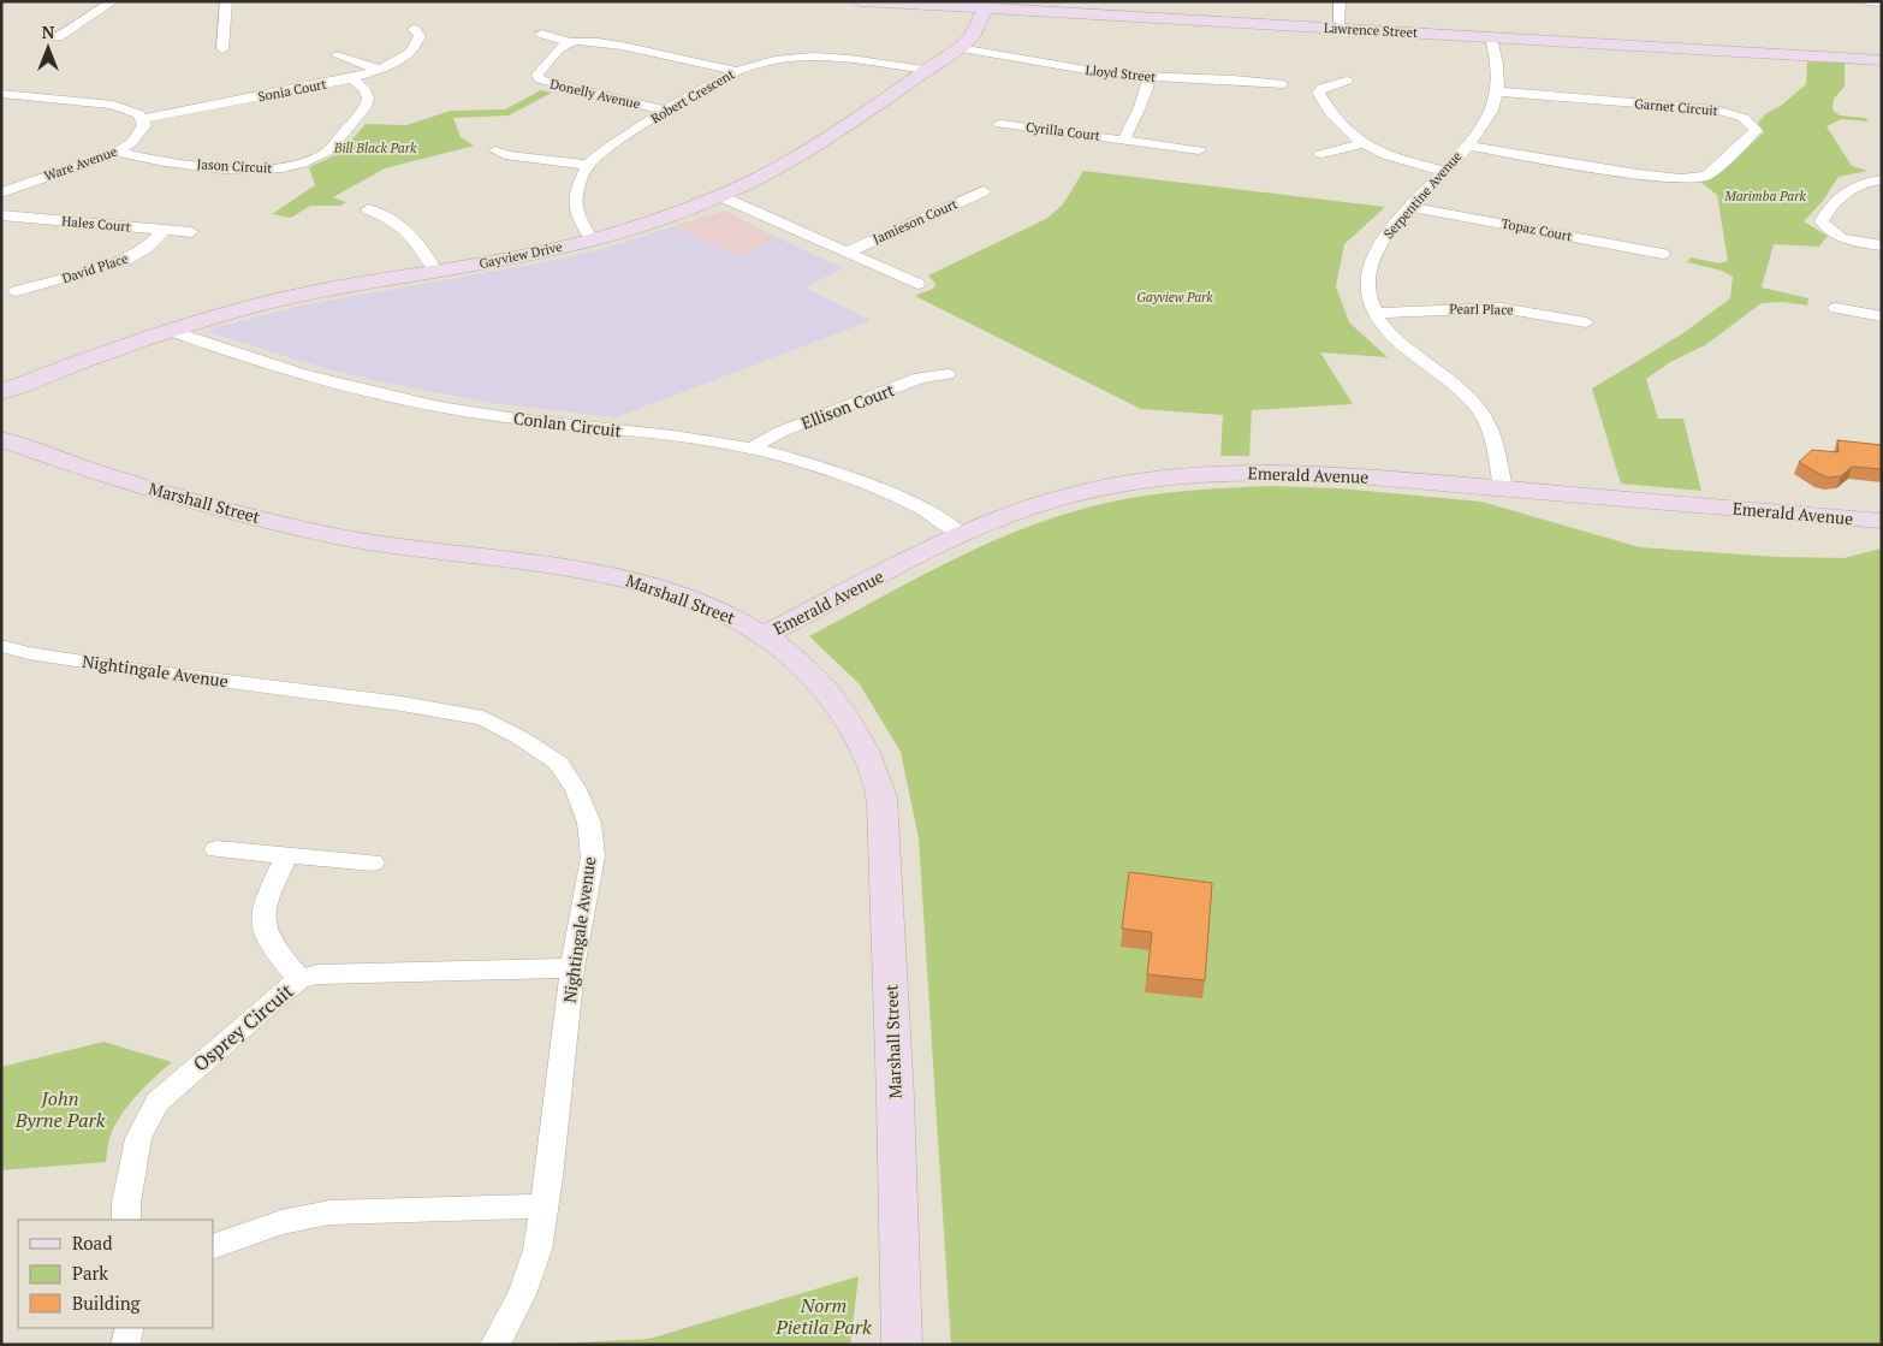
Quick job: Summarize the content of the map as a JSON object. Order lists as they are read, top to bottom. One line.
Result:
{"streets":{"street":["Lawrence Street","Lloyd Street","Sonia Court","Donelly Avenue","Robert Crescent","Garnet Circuit","Cyrilla Court","Ware Avenue","Jason Circuit","Serpentine Avenue","Jamieson Court","Hales Court","Topaz Court","Gayview Drive","David Place","Pearl Place","Ellison Court","Conlan Circuit","Emerald Avenue","Marshall Street","Nightingale Avenue","Osprey Circuit"]},"crossings":[["Lawrence Street","Serpentine Avenue"],["Lawrence Street","Gayview Drive"],["Lloyd Street","Cyrilla Court"],["Lloyd Street","Gayview Drive"],["Sonia Court","Ware Avenue"],["Sonia Court","Jason Circuit"],["Donelly Avenue","Robert Crescent"],["Robert Crescent","Gayview Drive"],["Garnet Circuit","Serpentine Avenue"],["Ware Avenue","Jason Circuit"],["Serpentine Avenue","Topaz Court"],["Serpentine Avenue","Pearl Place"],["Serpentine Avenue","Emerald Avenue"],["Jamieson Court","Gayview Drive"],["Hales Court","David Place"],["Gayview Drive","Conlan Circuit"],["Ellison Court","Conlan Circuit"],["Conlan Circuit","Emerald Avenue"],["Emerald Avenue","Marshall Street"],["Nightingale Avenue","Osprey Circuit"]],"parks":["Bill Black Park","Marimba Park","Gayview Park","John Byrne Park","Norm Pietila Park"],"legend":["Road","Park","Building"],"north":"top"}
